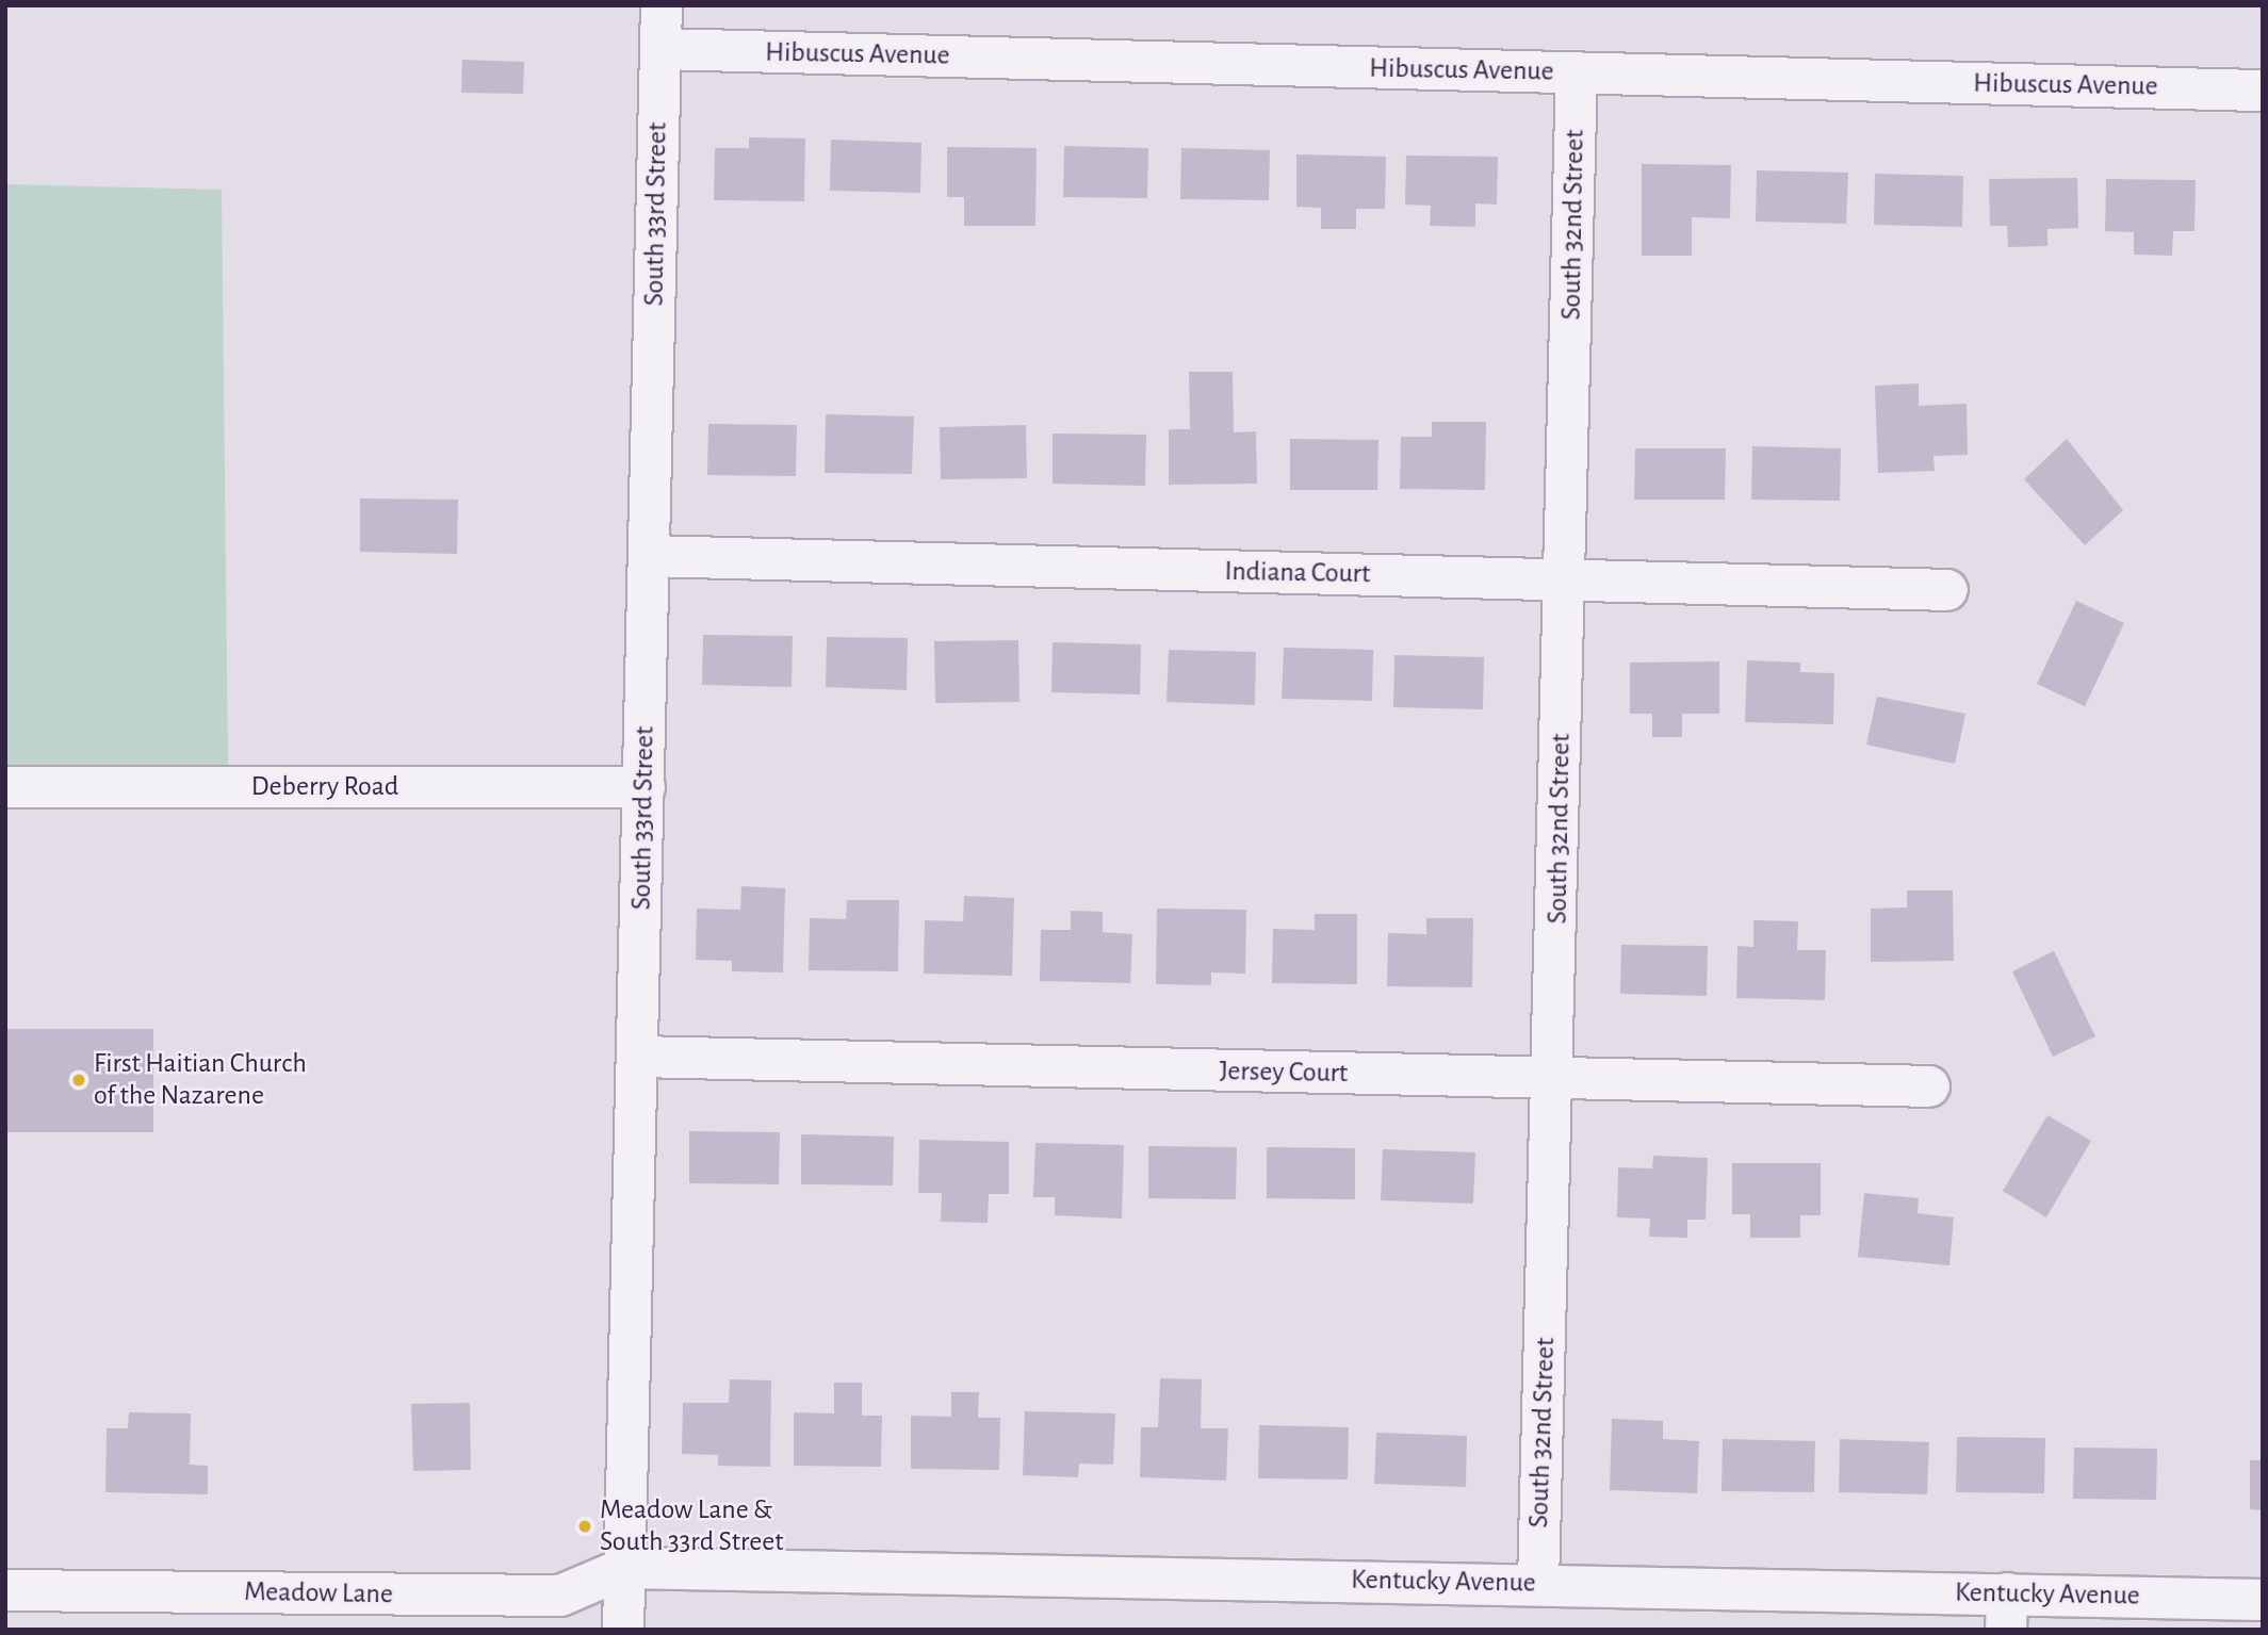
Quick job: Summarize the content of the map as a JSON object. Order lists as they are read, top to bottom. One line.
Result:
{"streets":{"street":["Hibuscus Avenue","South 33rd Street","South 32nd Street","Indiana Court","Deberry Road","Jersey Court","Kentucky Avenue","Meadow Lane"]},"crossings":[["Hibuscus Avenue","South 33rd Street"],["Hibuscus Avenue","South 32nd Street"],["South 33rd Street","Indiana Court"],["South 33rd Street","Deberry Road"],["South 33rd Street","Jersey Court"],["South 33rd Street","Kentucky Avenue"],["South 33rd Street","Meadow Lane"],["South 32nd Street","Indiana Court"],["South 32nd Street","Jersey Court"],["South 32nd Street","Kentucky Avenue"],["Kentucky Avenue","Meadow Lane"]],"places":["First Haitian Church of the Nazarene","Meadow Lane & South 33rd Street"]}
